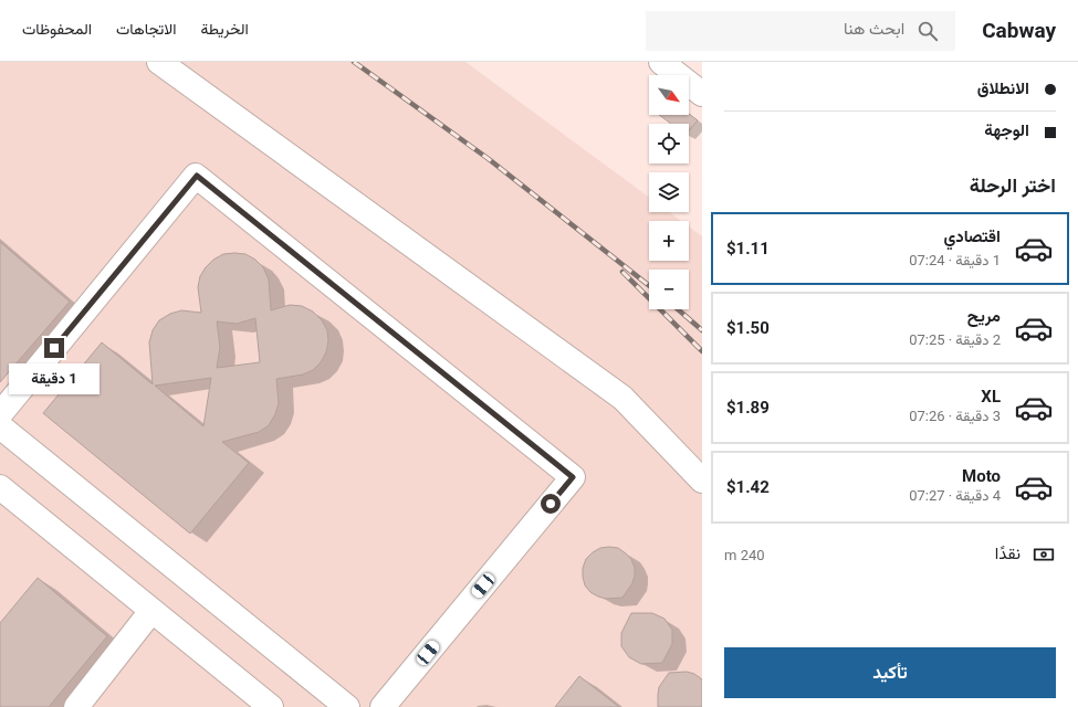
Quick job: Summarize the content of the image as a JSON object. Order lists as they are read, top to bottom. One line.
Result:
{"north":"bottom right","page":{"header":"Cabway","search":"ابحث هنا","nav":["الخريطة","الاتجاهات","المحفوظات"],"banner":["الانطلاق","الوجهة"],"map_buttons":["+","−"],"heading":"اختر الرحلة","list":[{"name":"اقتصادي","note":"1 دقيقة · 07:24","value":"$1.11"},{"name":"مريح","note":"2 دقيقة · 07:25","value":"$1.50"},{"name":"XL","note":"3 دقيقة · 07:26","value":"$1.89"},{"name":"Moto","note":"4 دقيقة · 07:27","value":"$1.42"}],"bubble":"1 دقيقة","pay":["نقدًا","240 m"],"buttons":"تأكيد"}}
